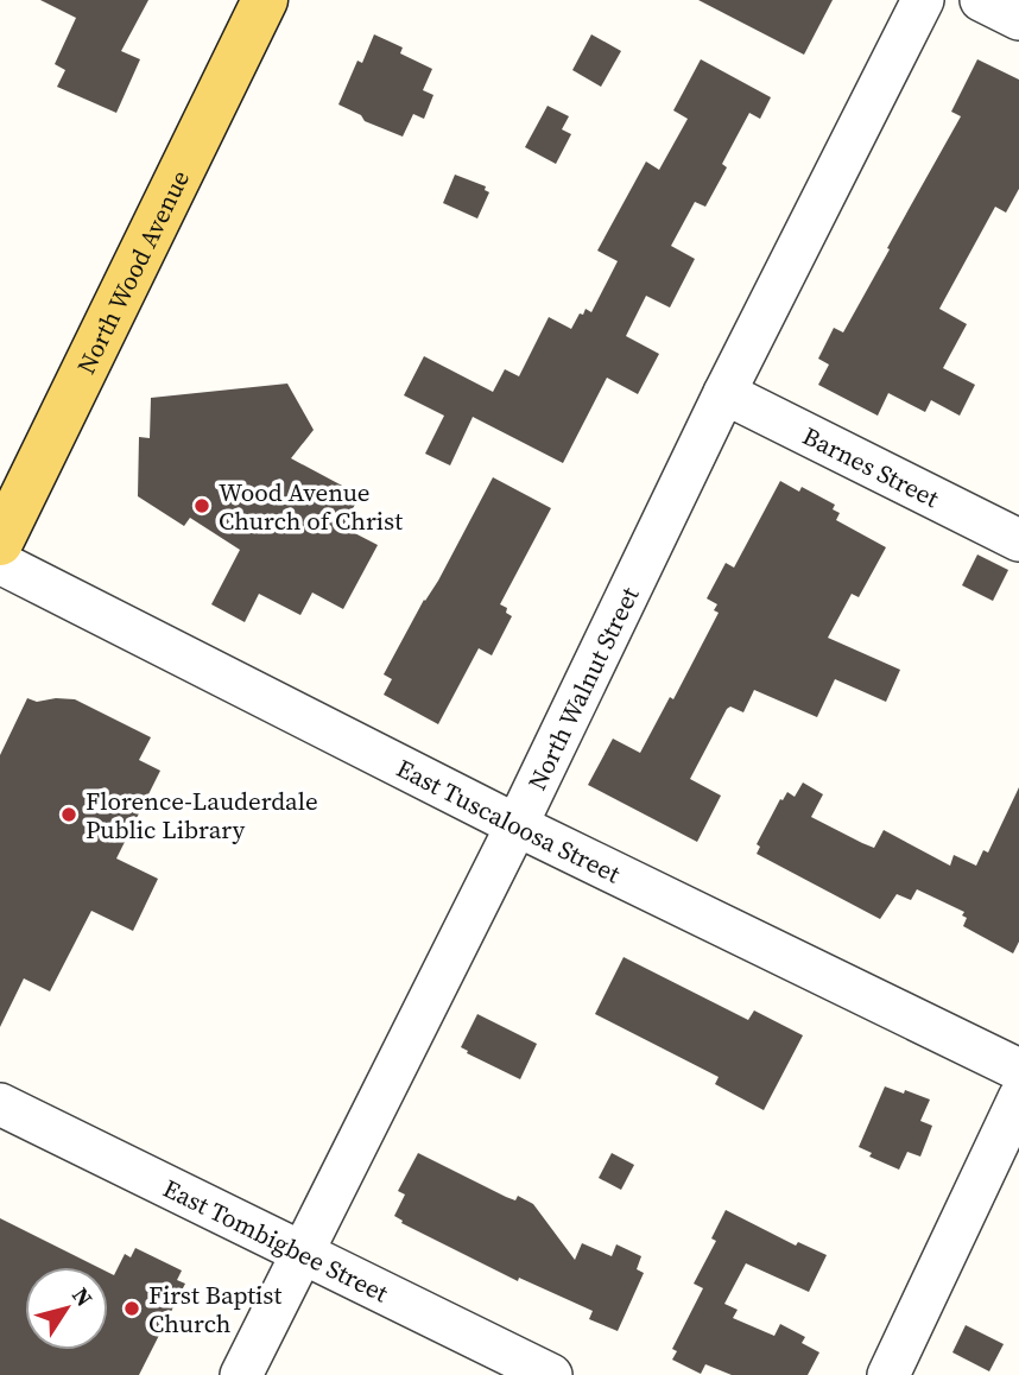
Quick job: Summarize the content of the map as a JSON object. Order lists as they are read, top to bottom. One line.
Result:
{"streets":{"main road":["North Wood Avenue"],"street":["Barnes Street","North Walnut Street","East Tuscaloosa Street","East Tombigbee Street"]},"crossings":[["Barnes Street","North Walnut Street"],["North Walnut Street","East Tuscaloosa Street"],["North Walnut Street","East Tombigbee Street"]],"places":["Wood Avenue Church of Christ","Florence-Lauderdale Public Library","First Baptist Church"],"north":"top right"}
